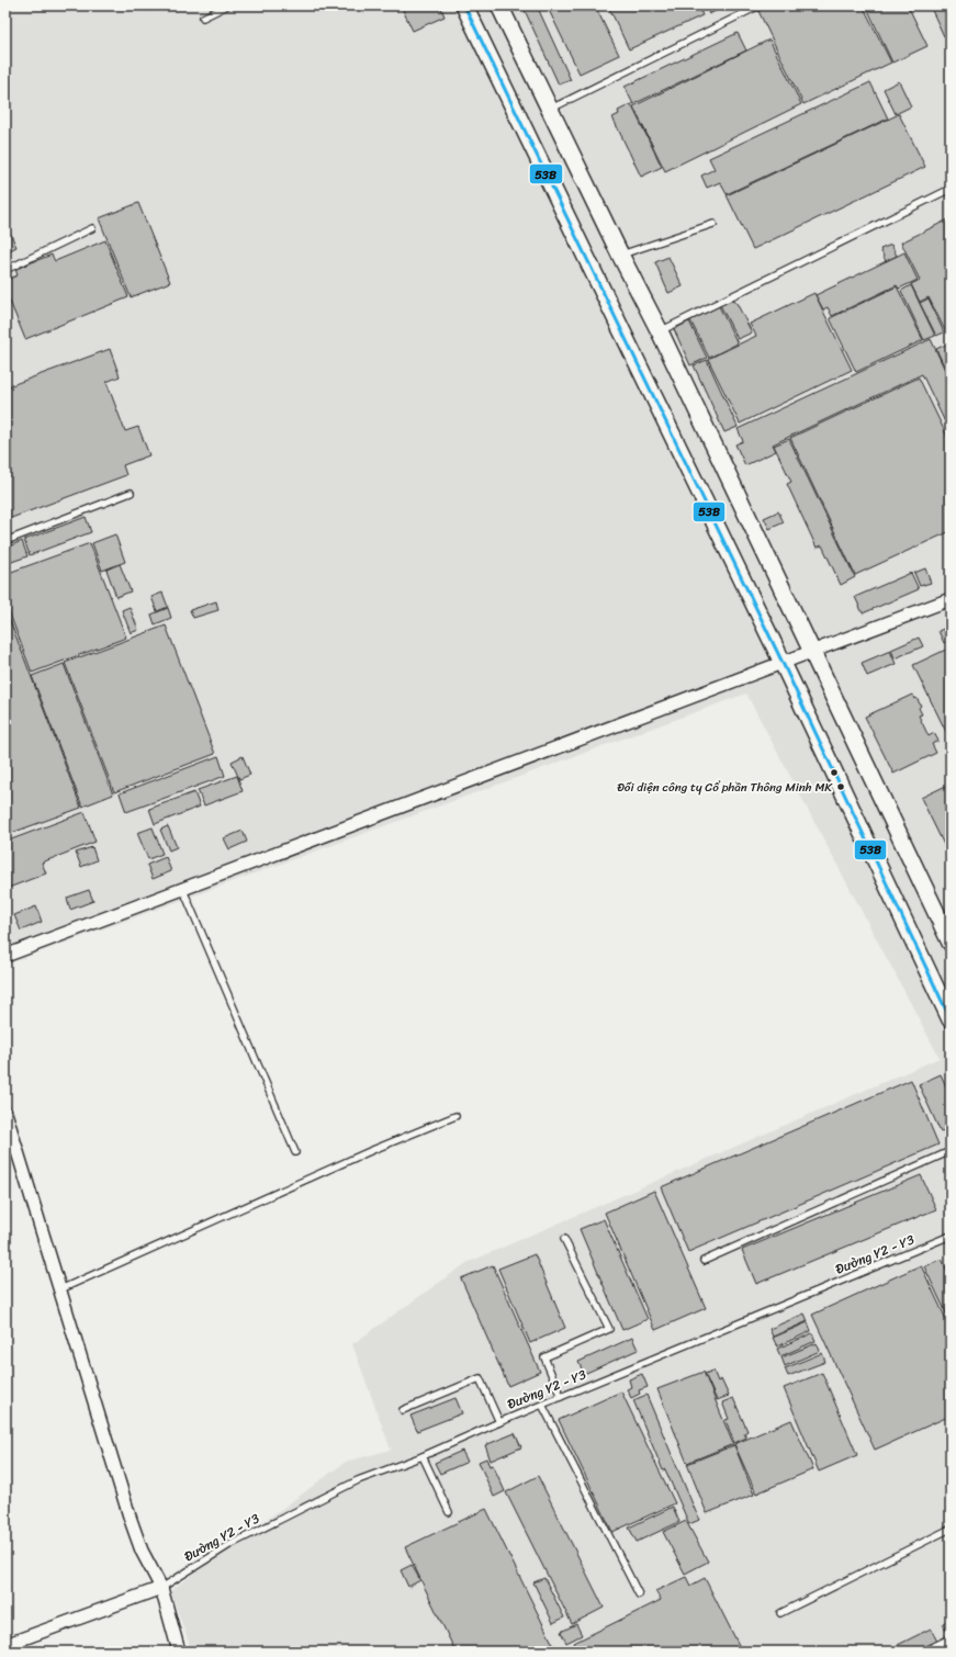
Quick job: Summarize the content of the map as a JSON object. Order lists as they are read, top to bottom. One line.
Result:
{"streets":{"lane":["Đường Y2 - Y3"]},"places":["Đối diện công ty Cổ phần Thông Minh MK"],"lines":["transit line 53B"]}
